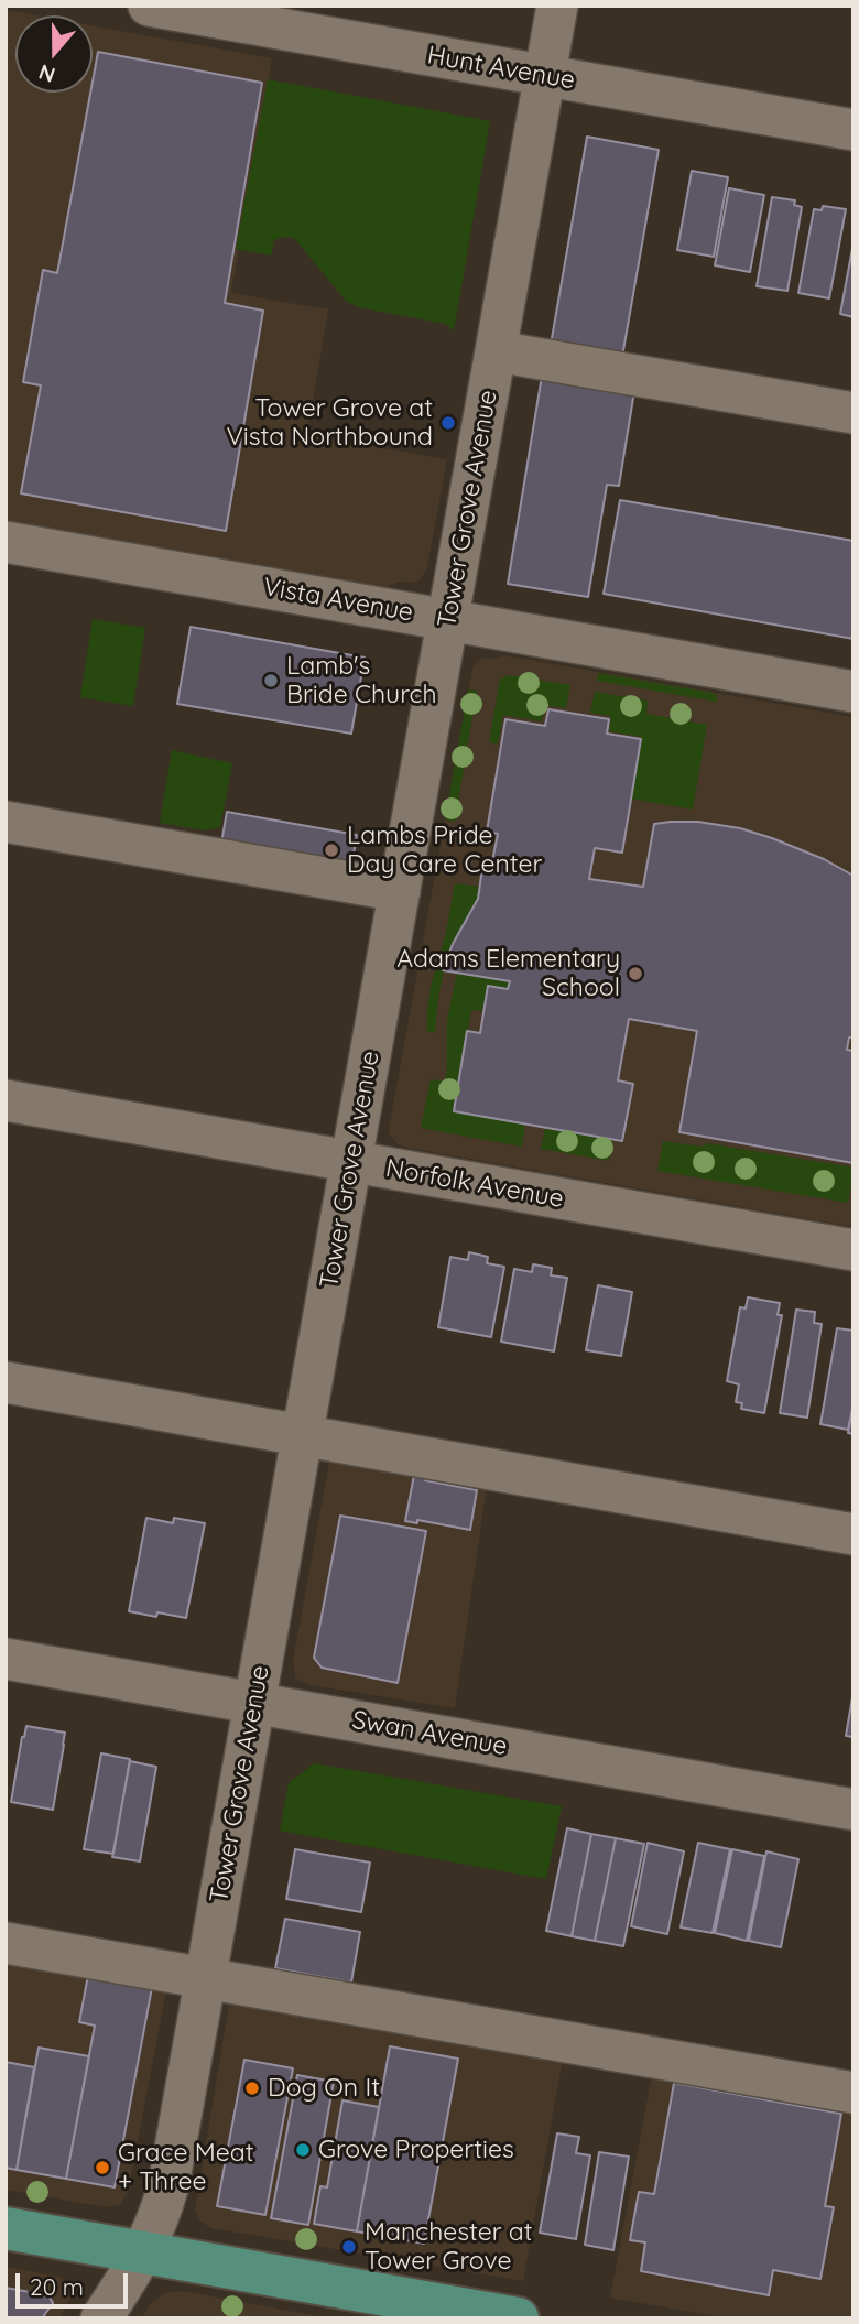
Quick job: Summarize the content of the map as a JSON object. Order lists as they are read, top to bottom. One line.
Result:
{"streets":{"street":["Hunt Avenue","Tower Grove Avenue","Vista Avenue","Norfolk Avenue","Swan Avenue"]},"crossings":[["Hunt Avenue","Tower Grove Avenue"],["Tower Grove Avenue","Vista Avenue"],["Tower Grove Avenue","Norfolk Avenue"],["Tower Grove Avenue","Swan Avenue"]],"places":["Tower Grove at Vista Northbound","Lamb's Bride Church","Lambs Pride Day Care Center","Adams Elementary School","Dog On It","Grove Properties","Grace Meat + Three","Manchester at Tower Grove"],"scale_bar":"20 m","north":"bottom"}
